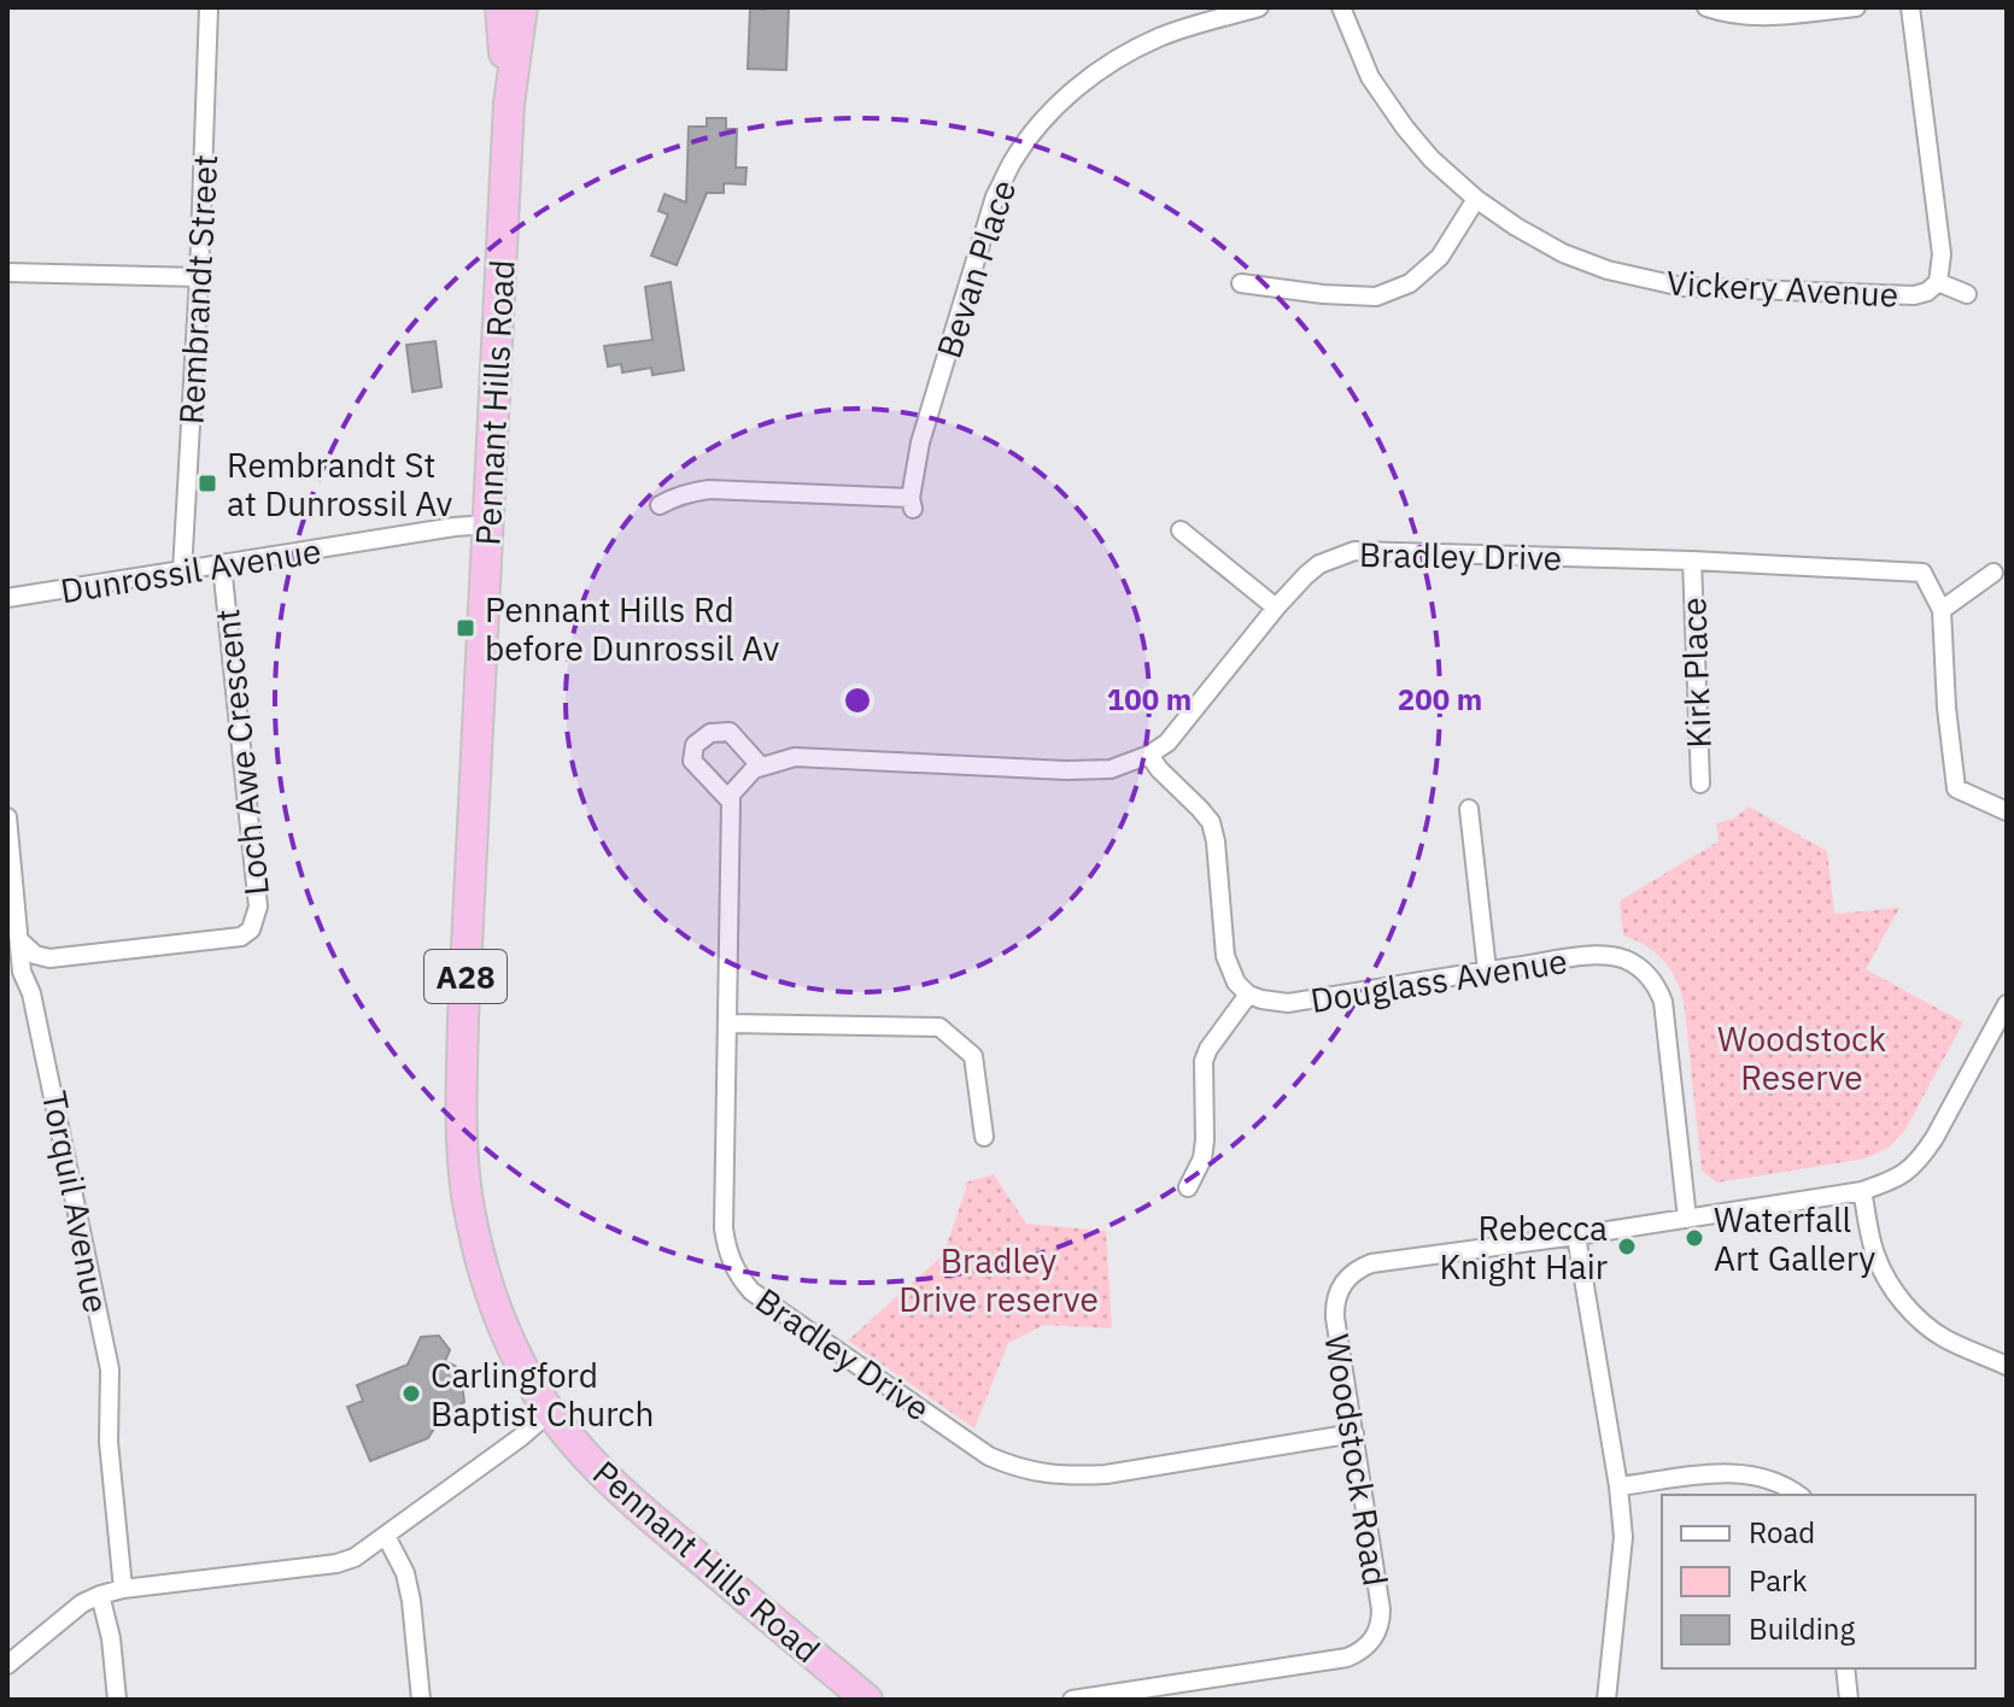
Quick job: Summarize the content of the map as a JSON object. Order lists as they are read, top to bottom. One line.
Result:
{"streets":{"highway":["Pennant Hills Road","A28"],"street":["Bevan Place","Vickery Avenue","Rembrandt Street","Bradley Drive","Dunrossil Avenue","Kirk Place","Loch Awe Crescent","Douglass Avenue","Torquil Avenue","Woodstock Road"]},"crossings":[["Rembrandt Street","Dunrossil Avenue"],["Pennant Hills Road","Dunrossil Avenue"],["Bradley Drive","Kirk Place"],["Bradley Drive","Woodstock Road"],["Dunrossil Avenue","Loch Awe Crescent"],["Loch Awe Crescent","Torquil Avenue"],["Douglass Avenue","Woodstock Road"]],"parks":["Woodstock Reserve","Bradley Drive reserve"],"places":{"transit":["Rembrandt St at Dunrossil Av","Pennant Hills Rd before Dunrossil Av"],"other":["Waterfall Art Gallery","Rebecca Knight Hair","Carlingford Baptist Church"]},"legend":["Road","Park","Building"],"rings":["100 m","200 m"]}
